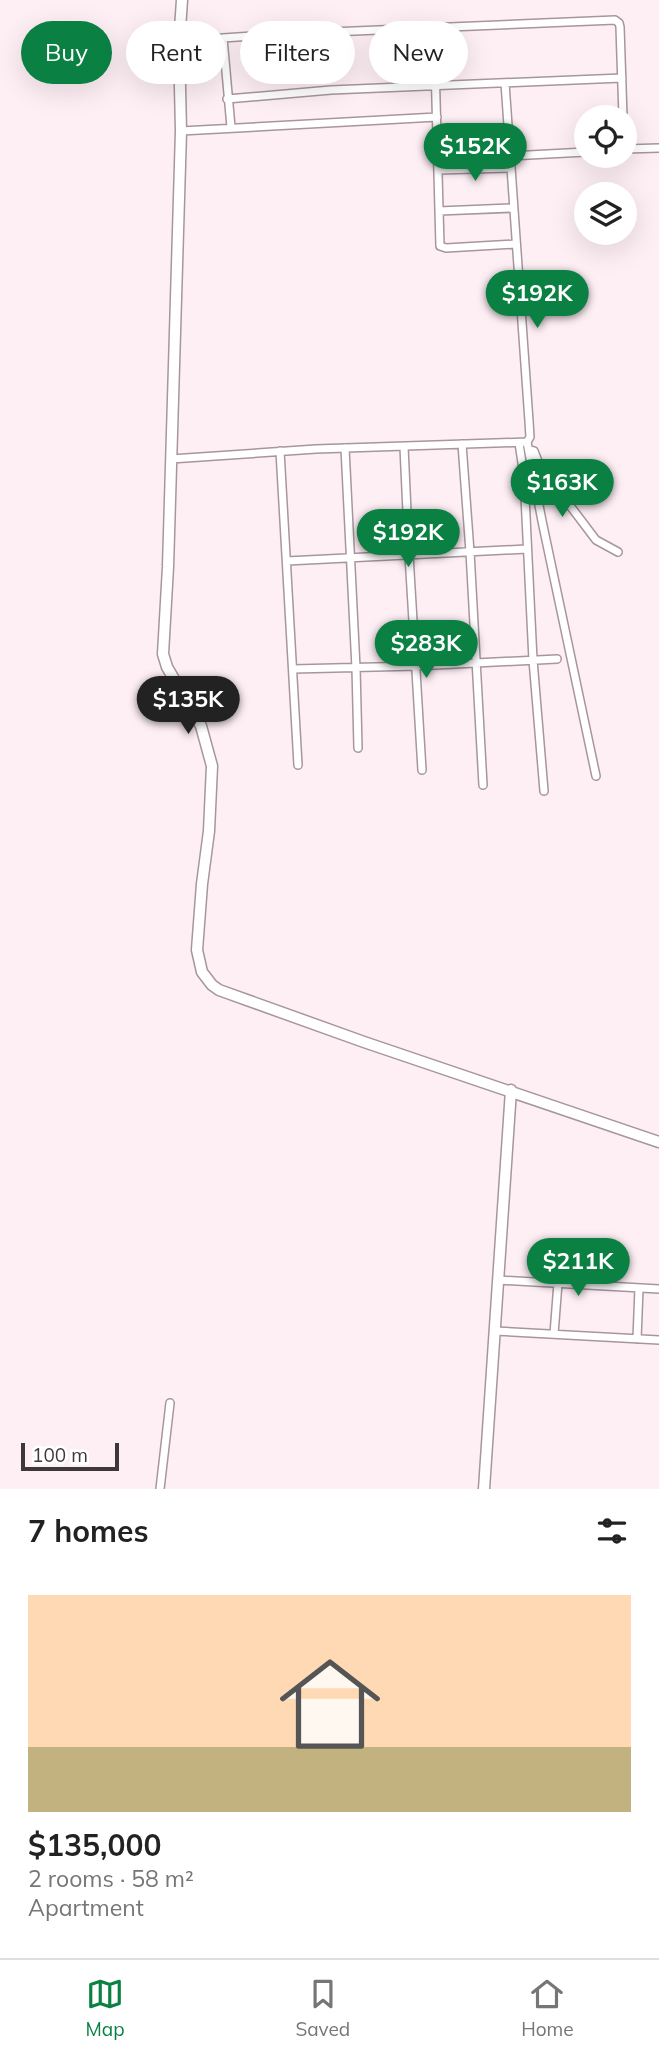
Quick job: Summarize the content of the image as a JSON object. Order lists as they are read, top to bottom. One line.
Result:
{"scale_bar":"100 m","page":{"chip":["Buy","Rent","Filters","New"],"price":["$152K","$192K","$163K","$192K","$283K","$135K","$211K"],"scale":"100 m","heading":"7 homes","list":[{"name":"$135,000","note":"2 rooms · 58 m² · Apartment"}],"tabs":["Map","Saved","Home"]}}
